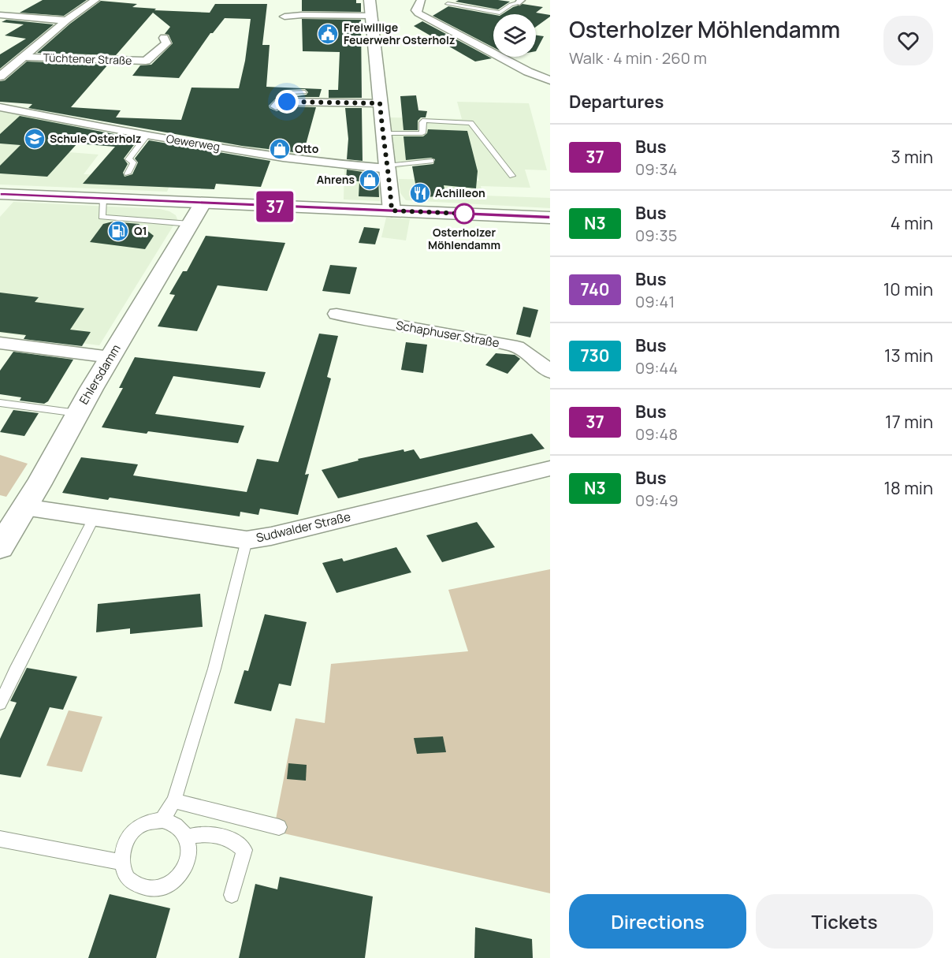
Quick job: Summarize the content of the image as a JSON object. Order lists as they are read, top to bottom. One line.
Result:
{"streets":{"main road":["Ehlersdamm"],"street":["Tüchtener Straße","Oewerweg","Schaphuser Straße","Sudwalder Straße"]},"crossings":[["Ehlersdamm","Sudwalder Straße"]],"places":{"public building":["Freiwillige Feuerwehr Osterholz"],"school or university":["Schule Osterholz"],"shop":["Otto","Ahrens"],"restaurant":["Achilleon"],"other":["Osterholzer Möhlendamm"],"fuel station":["Q1"]},"lines":["bus line 37"],"page":{"on_map":"37","heading":[["Osterholzer Möhlendamm","Walk · 4 min · 260 m"],"Departures"],"list":[{"mark":"37","name":"Bus","note":"09:34","value":"3 min"},{"mark":"N3","name":"Bus","note":"09:35","value":"4 min"},{"mark":"740","name":"Bus","note":"09:41","value":"10 min"},{"mark":"730","name":"Bus","note":"09:44","value":"13 min"},{"mark":"37","name":"Bus","note":"09:48","value":"17 min"},{"mark":"N3","name":"Bus","note":"09:49","value":"18 min"}],"buttons":["Directions","Tickets"]}}
